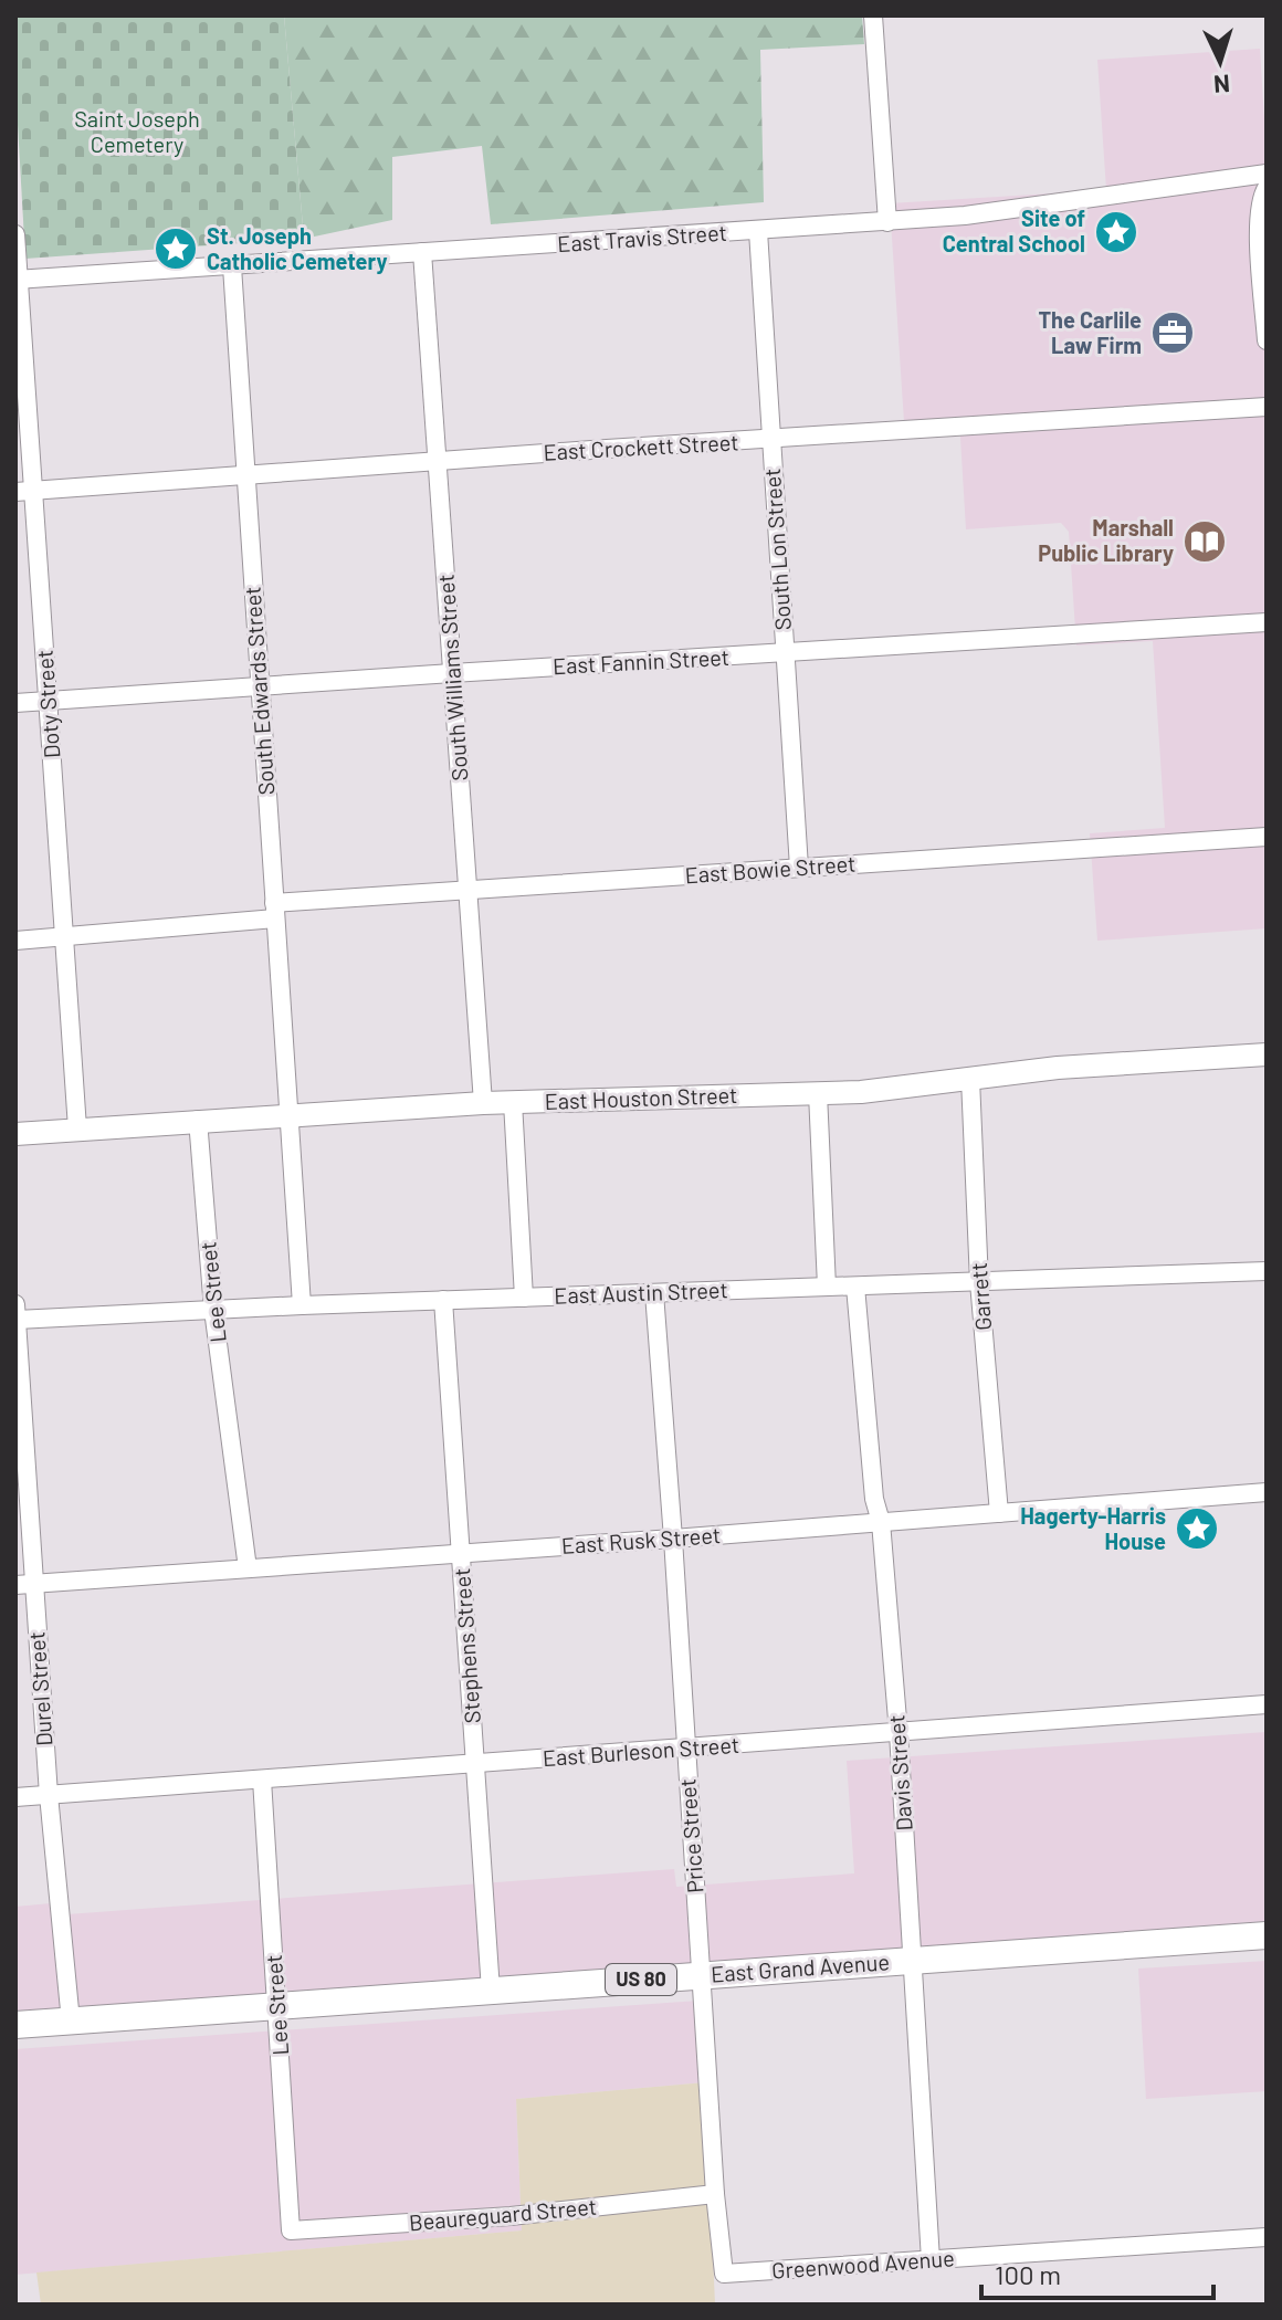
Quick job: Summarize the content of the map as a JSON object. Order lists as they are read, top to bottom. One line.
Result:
{"streets":{"highway":["East Grand Avenue","US 80"],"main road":["East Houston Street"],"street":["East Travis Street","East Crockett Street","South Lon Street","East Fannin Street","South Williams Street","South Edwards Street","Doty Street","East Bowie Street","Lee Street","East Austin Street","Garrett","East Rusk Street","Stephens Street","Durel Street","East Burleson Street","Davis Street","Price Street","Beaureguard Street","Greenwood Avenue"]},"crossings":[["East Travis Street","South Lon Street"],["East Travis Street","South Williams Street"],["East Travis Street","South Edwards Street"],["East Travis Street","Doty Street"],["East Crockett Street","South Lon Street"],["East Crockett Street","South Williams Street"],["East Crockett Street","South Edwards Street"],["East Crockett Street","Doty Street"],["South Lon Street","East Fannin Street"],["South Lon Street","East Bowie Street"],["East Fannin Street","South Williams Street"],["East Fannin Street","South Edwards Street"],["East Fannin Street","Doty Street"],["South Williams Street","East Bowie Street"],["South Williams Street","East Houston Street"],["South Edwards Street","East Bowie Street"],["South Edwards Street","East Houston Street"],["South Edwards Street","East Austin Street"],["Doty Street","East Bowie Street"],["Doty Street","East Houston Street"],["East Houston Street","Lee Street"],["East Houston Street","Garrett"],["Lee Street","East Austin Street"],["Lee Street","East Rusk Street"],["Lee Street","East Burleson Street"],["Lee Street","East Grand Avenue"],["Lee Street","Beaureguard Street"],["East Austin Street","Garrett"],["East Austin Street","Stephens Street"],["East Austin Street","Durel Street"],["East Austin Street","Davis Street"],["East Austin Street","Price Street"],["Garrett","East Rusk Street"],["East Rusk Street","Stephens Street"],["East Rusk Street","Durel Street"],["East Rusk Street","Davis Street"],["East Rusk Street","Price Street"],["Stephens Street","East Burleson Street"],["Stephens Street","East Grand Avenue"],["Durel Street","East Burleson Street"],["Durel Street","East Grand Avenue"],["East Burleson Street","Davis Street"],["East Burleson Street","Price Street"],["Davis Street","East Grand Avenue"],["Davis Street","Greenwood Avenue"],["Price Street","East Grand Avenue"],["Price Street","Beaureguard Street"],["Price Street","Greenwood Avenue"]],"parks":["Saint Joseph Cemetery"],"places":{"place":["Site of Central School","St. Joseph Catholic Cemetery","Hagerty-Harris House"],"office":["The Carlile Law Firm"],"library":["Marshall Public Library"]},"scale_bar":"100 m","north":"bottom"}
